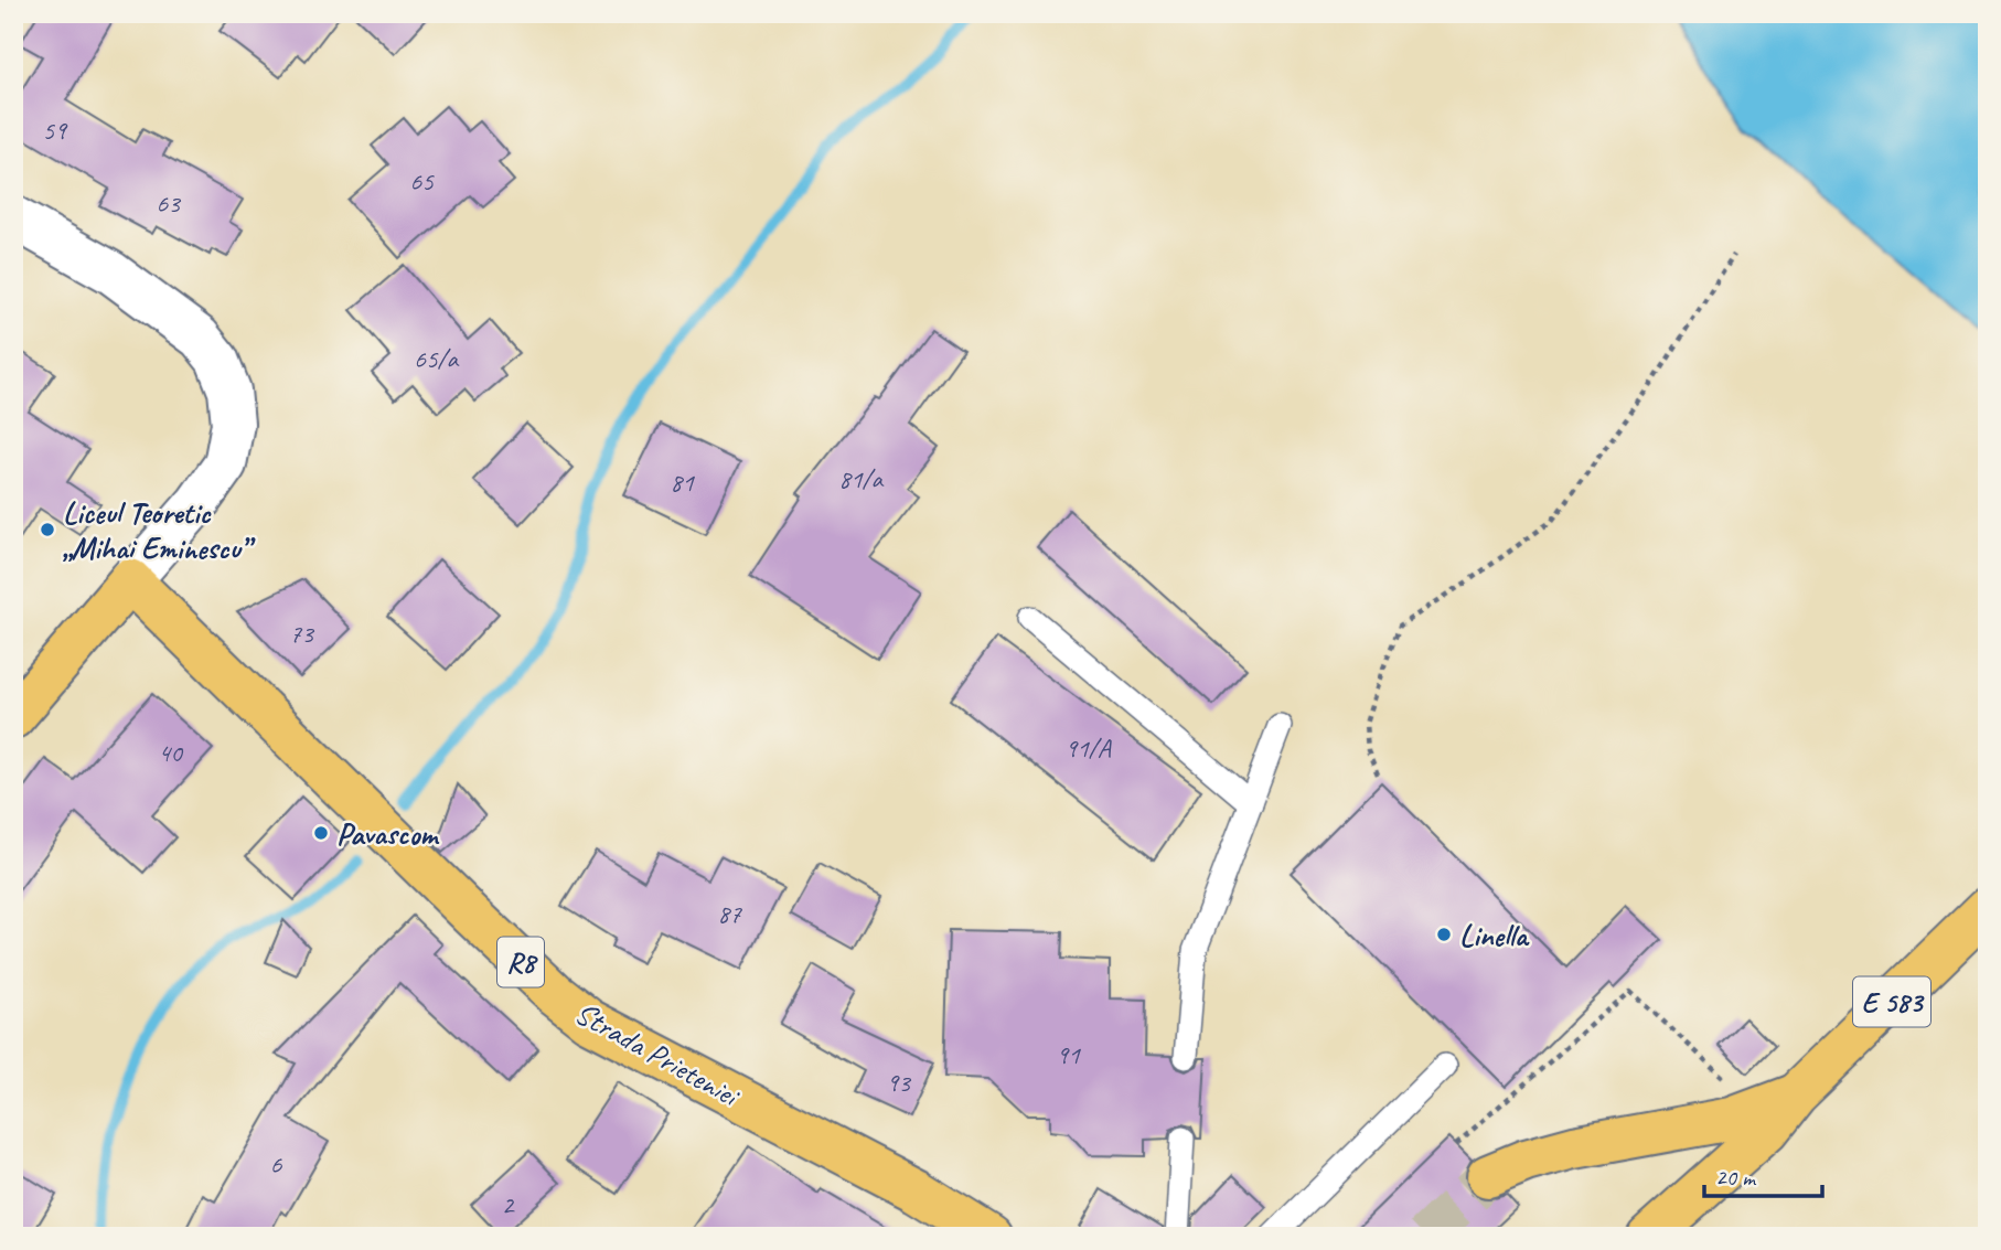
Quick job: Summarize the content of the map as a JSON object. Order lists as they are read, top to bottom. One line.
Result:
{"streets":{"highway":["R8","E 583","Strada Prieteniei"]},"places":["Liceul Teoretic „Mihai Eminescu”","Pavascom","Linella"],"house_numbers":["59","65","63","65/a","81/a","81","73","91/A","40","87","91","93","6","2"],"scale_bar":"20 m"}
